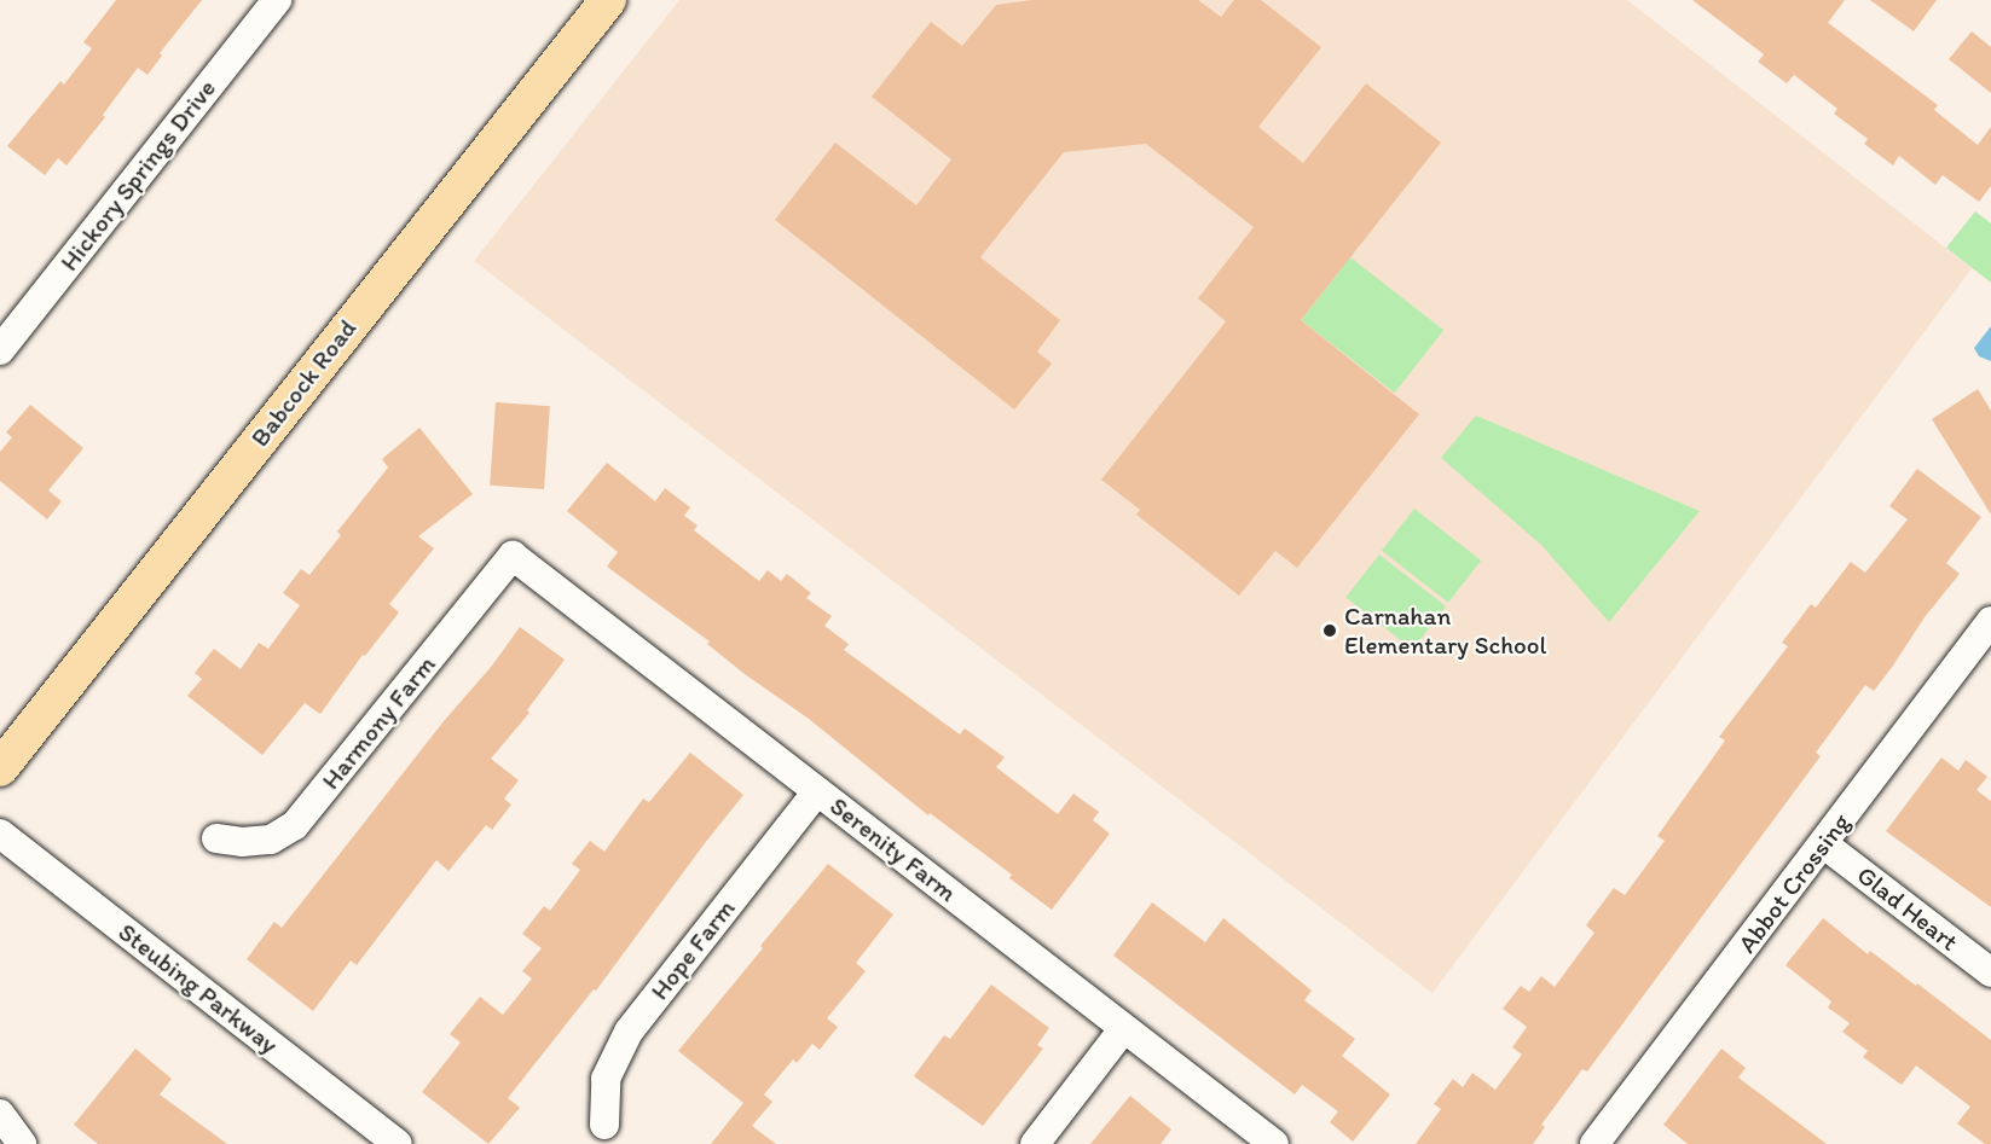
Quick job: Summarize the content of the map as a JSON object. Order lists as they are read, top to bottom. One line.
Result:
{"streets":{"main road":["Babcock Road"],"street":["Hickory Springs Drive","Harmony Farm","Serenity Farm","Abbot Crossing","Glad Heart","Hope Farm","Steubing Parkway"]},"crossings":[["Harmony Farm","Serenity Farm"],["Serenity Farm","Hope Farm"],["Abbot Crossing","Glad Heart"]],"places":["Carnahan Elementary School"]}
